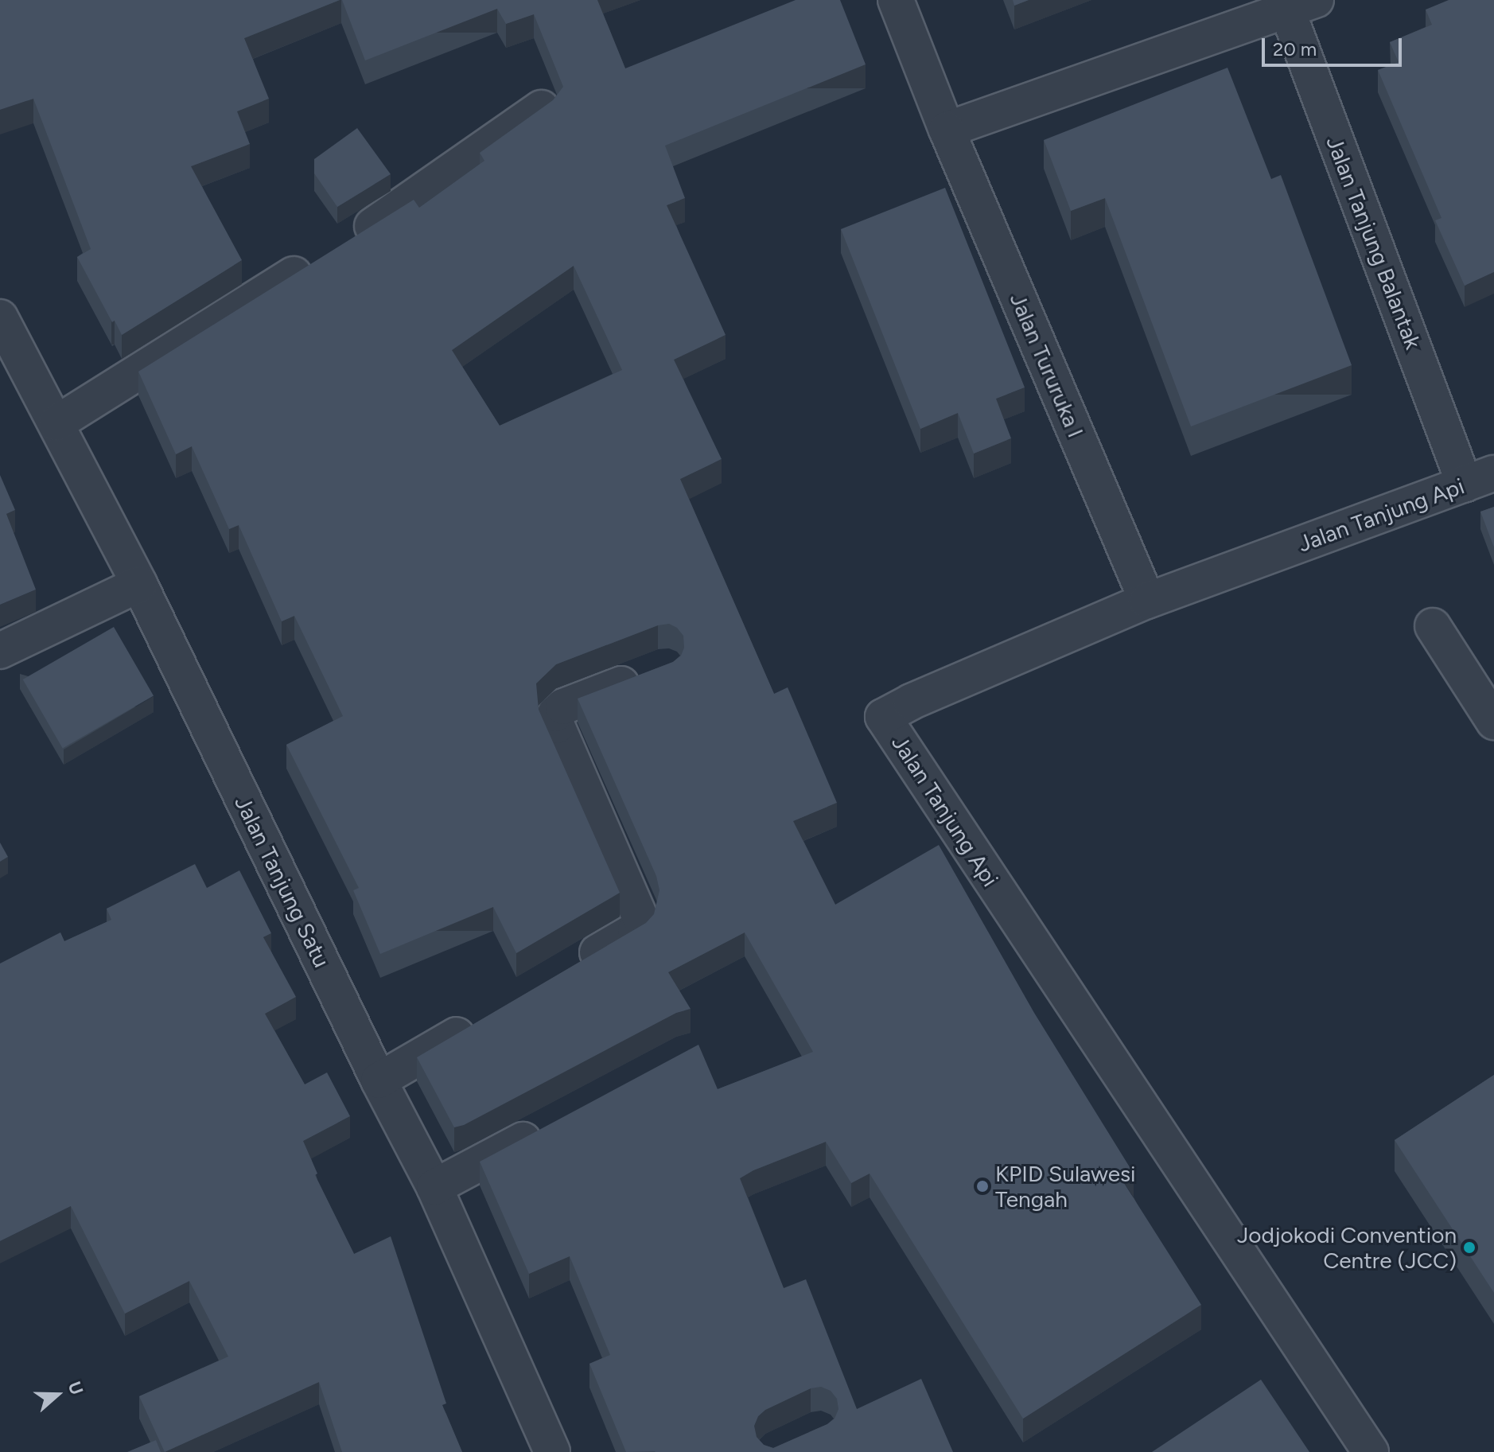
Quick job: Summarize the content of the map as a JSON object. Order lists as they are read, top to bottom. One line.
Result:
{"streets":{"street":["Jalan Tanjung Balantak","Jalan Tururuka I","Jalan Tanjung Api","Jalan Tanjung Satu"]},"crossings":[["Jalan Tanjung Balantak","Jalan Tanjung Api"],["Jalan Tururuka I","Jalan Tanjung Api"]],"places":["KPID Sulawesi Tengah","Jodjokodi Convention Centre (JCC)"],"scale_bar":"20 m","north":"right"}
